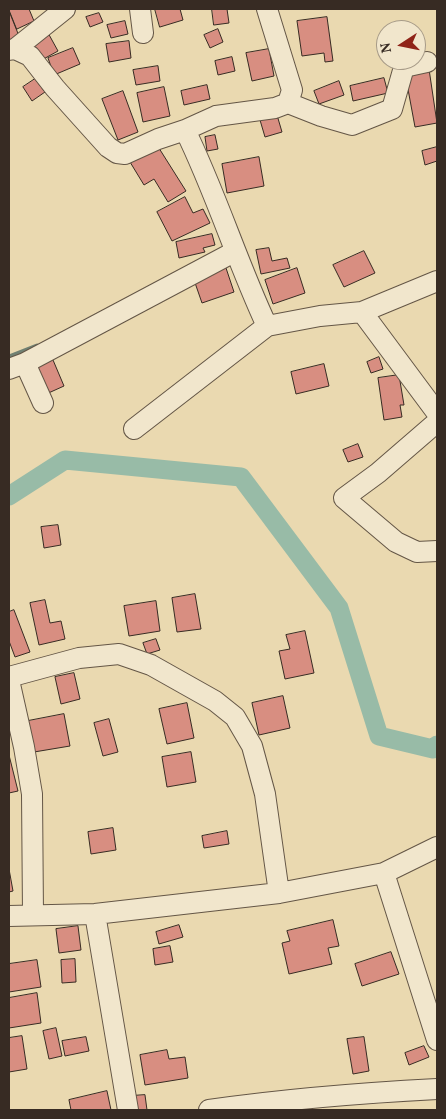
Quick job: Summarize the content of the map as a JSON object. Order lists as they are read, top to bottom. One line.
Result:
{"north":"left"}
